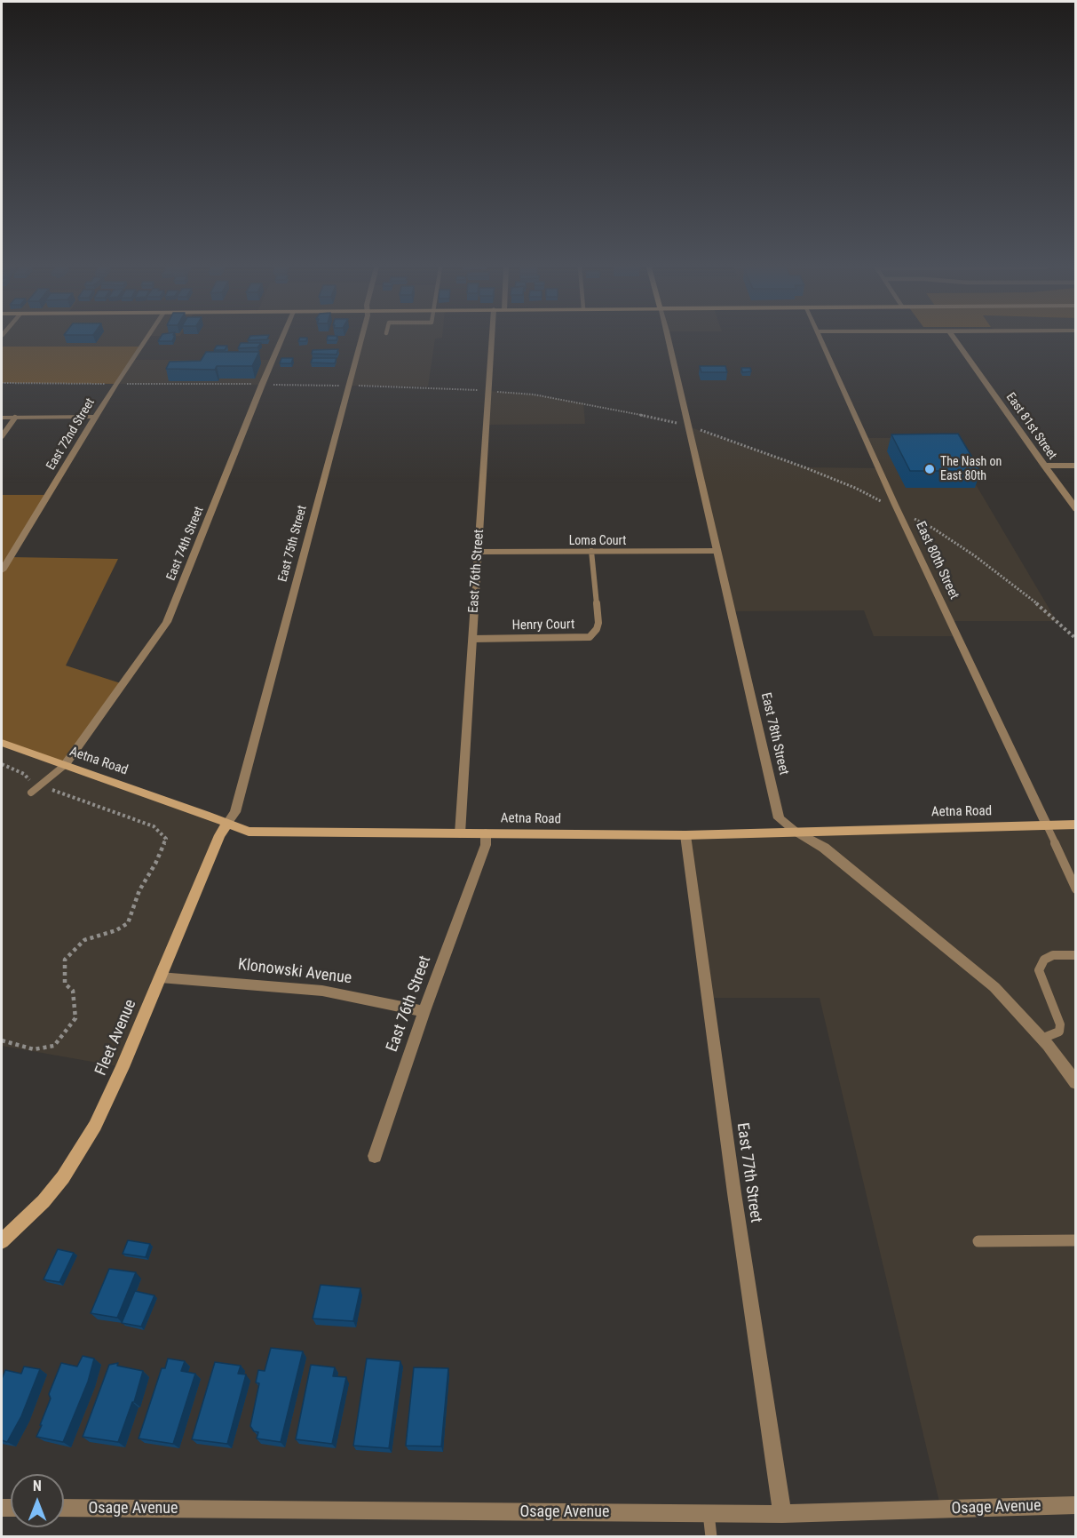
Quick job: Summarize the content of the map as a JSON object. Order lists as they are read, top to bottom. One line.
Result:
{"streets":{"main road":["Aetna Road","Fleet Avenue"],"street":["East 81st Street","East 72nd Street","East 74th Street","East 75th Street","East 80th Street","East 76th Street","East 78th Street","Klonowski Avenue","East 77th Street","Osage Avenue"],"lane":["Loma Court","Henry Court"]},"crossings":[["Loma Court","East 76th Street"],["Loma Court","Henry Court"],["Loma Court","East 78th Street"],["East 74th Street","Aetna Road"],["East 75th Street","Aetna Road"],["East 75th Street","Fleet Avenue"],["East 80th Street","Aetna Road"],["East 76th Street","Henry Court"],["East 76th Street","Aetna Road"],["East 76th Street","Klonowski Avenue"],["East 78th Street","Aetna Road"],["Aetna Road","Fleet Avenue"],["Aetna Road","East 77th Street"],["Klonowski Avenue","Fleet Avenue"],["East 77th Street","Osage Avenue"]],"places":["The Nash on East 80th"],"north":"top"}
